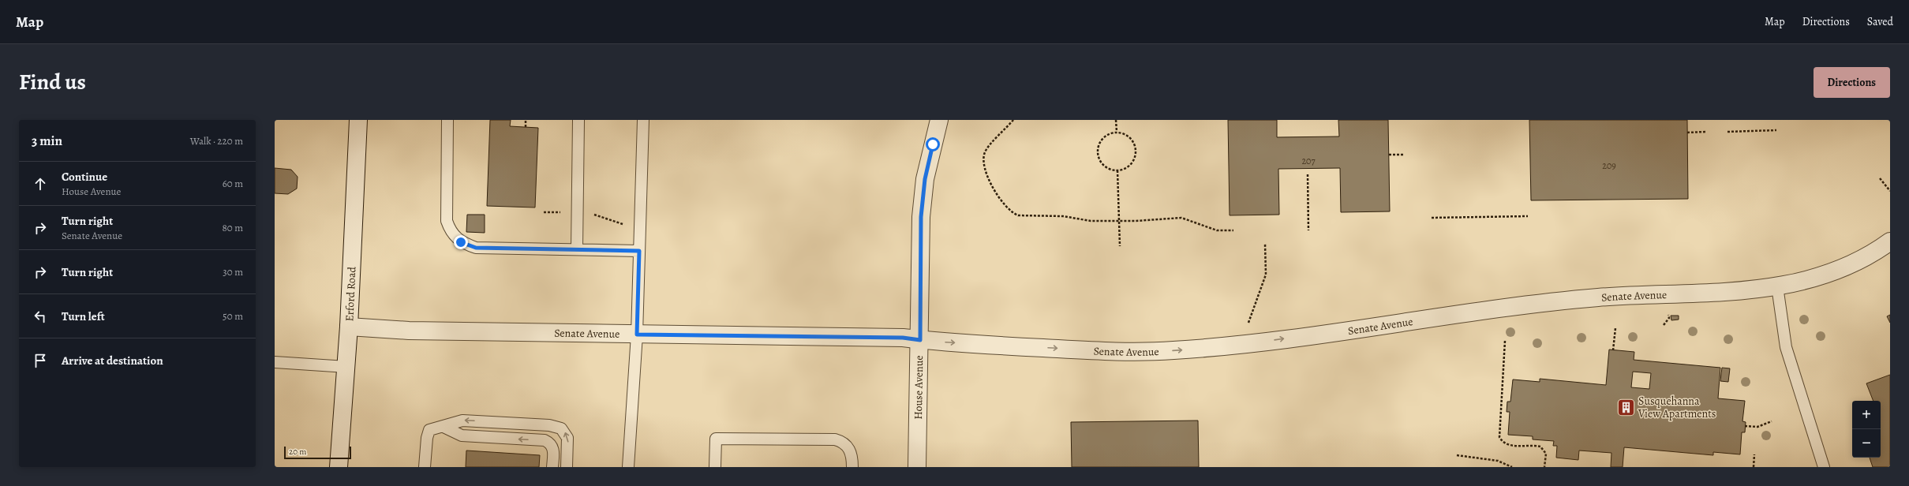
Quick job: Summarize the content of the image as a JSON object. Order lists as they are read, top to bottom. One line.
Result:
{"streets":{"street":["Erford Road","Senate Avenue","House Avenue"]},"crossings":[["Erford Road","Senate Avenue"],["Senate Avenue","House Avenue"]],"one_way":["Senate Avenue"],"places":{"building":["Susquehanna View Apartments"]},"house_numbers":["207","209"],"scale_bar":"20 m","page":{"header":"Map","nav":["Map","Directions","Saved"],"title":"Find us","buttons":"Directions","heading":["3 min","Walk · 220 m"],"list":[["Continue","House Avenue","60 m"],["Turn right","Senate Avenue","80 m"],["Turn right","30 m"],["Turn left","50 m"],"Arrive at destination"],"map_buttons":["+","−"],"scale":"20 m"}}
